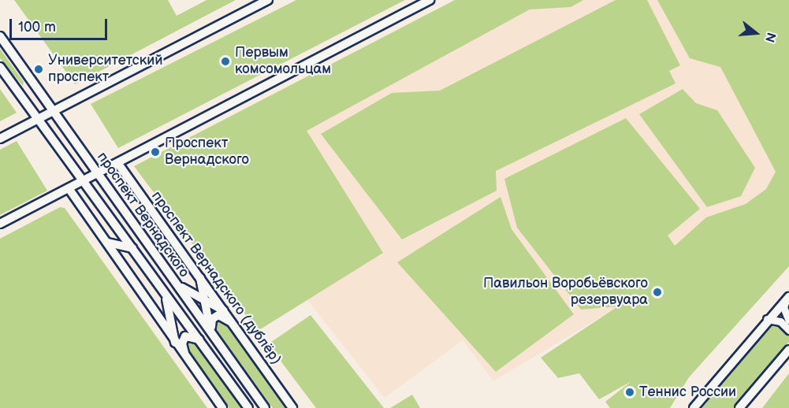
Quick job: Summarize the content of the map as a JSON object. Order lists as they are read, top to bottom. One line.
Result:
{"streets":{"main road":["проспект Вернадского","проспект Вернадского (дублёр)"]},"places":["Первым комсомольцам","Университетский проспект","Проспект Вернадского","Павильон Воробьёвского резервуара","Теннис России"],"scale_bar":"100 m","north":"right"}
